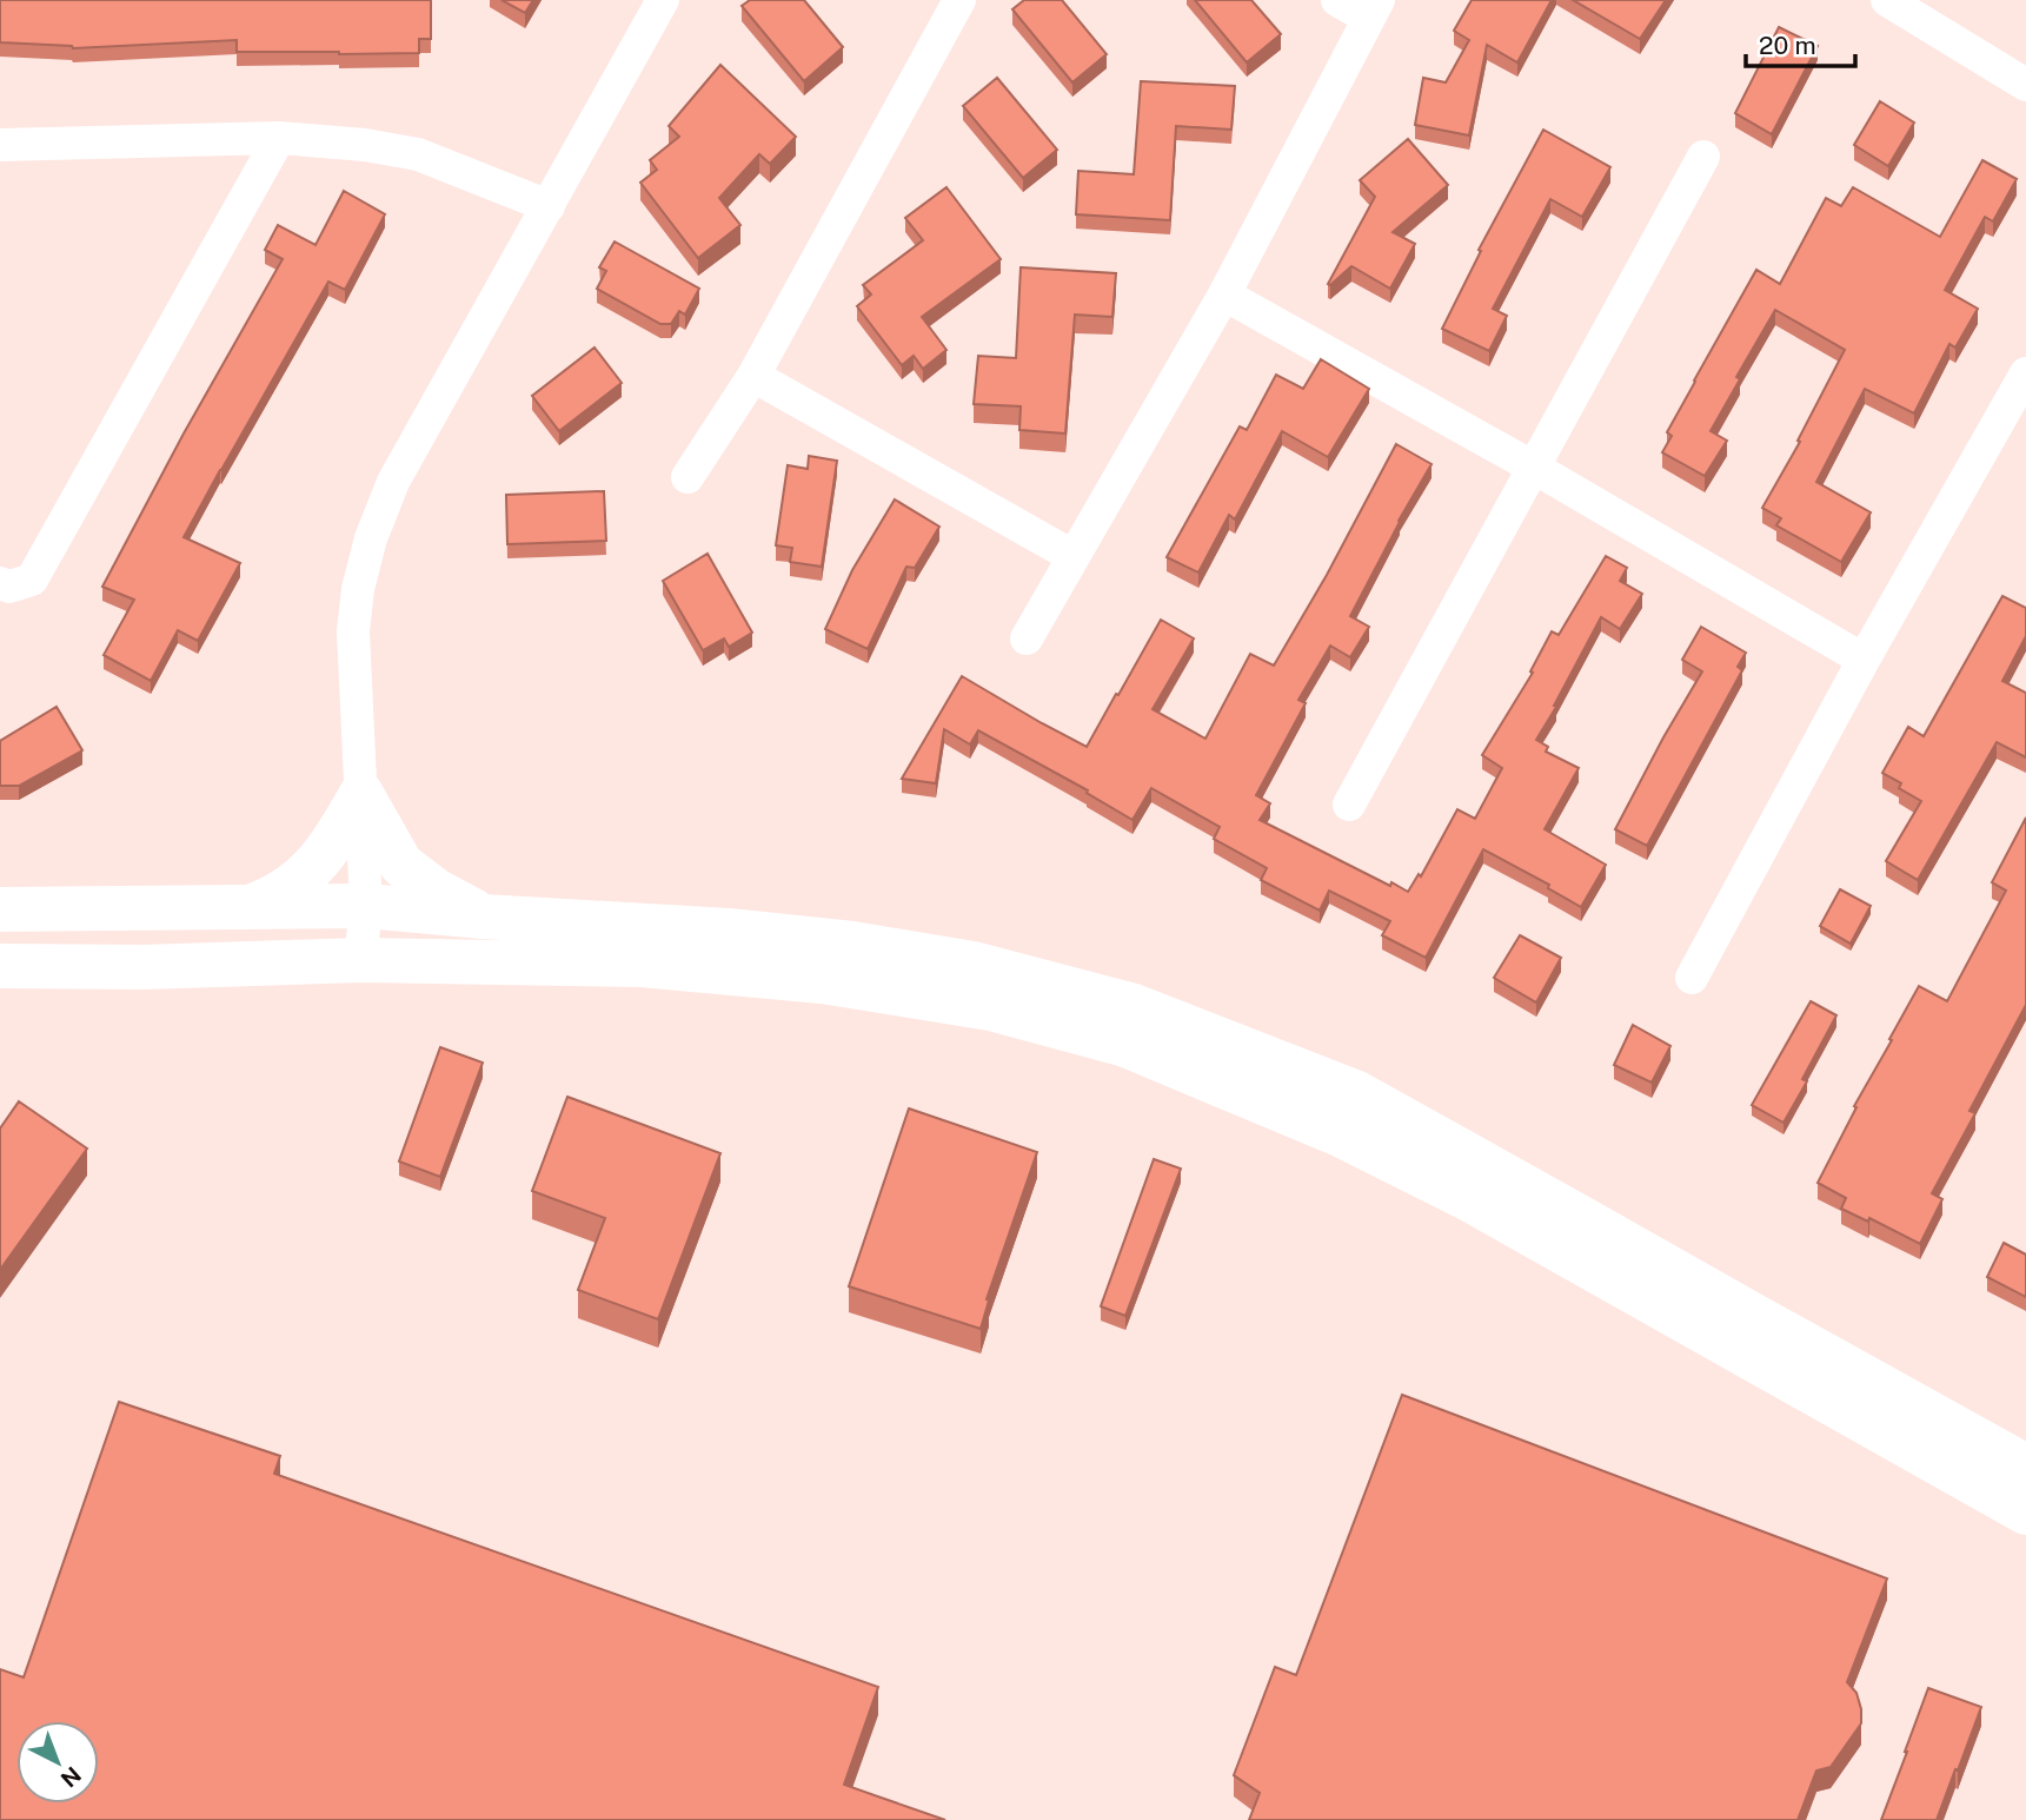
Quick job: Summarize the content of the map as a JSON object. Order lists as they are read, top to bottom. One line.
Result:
{"scale_bar":"20 m","north":"bottom right"}
